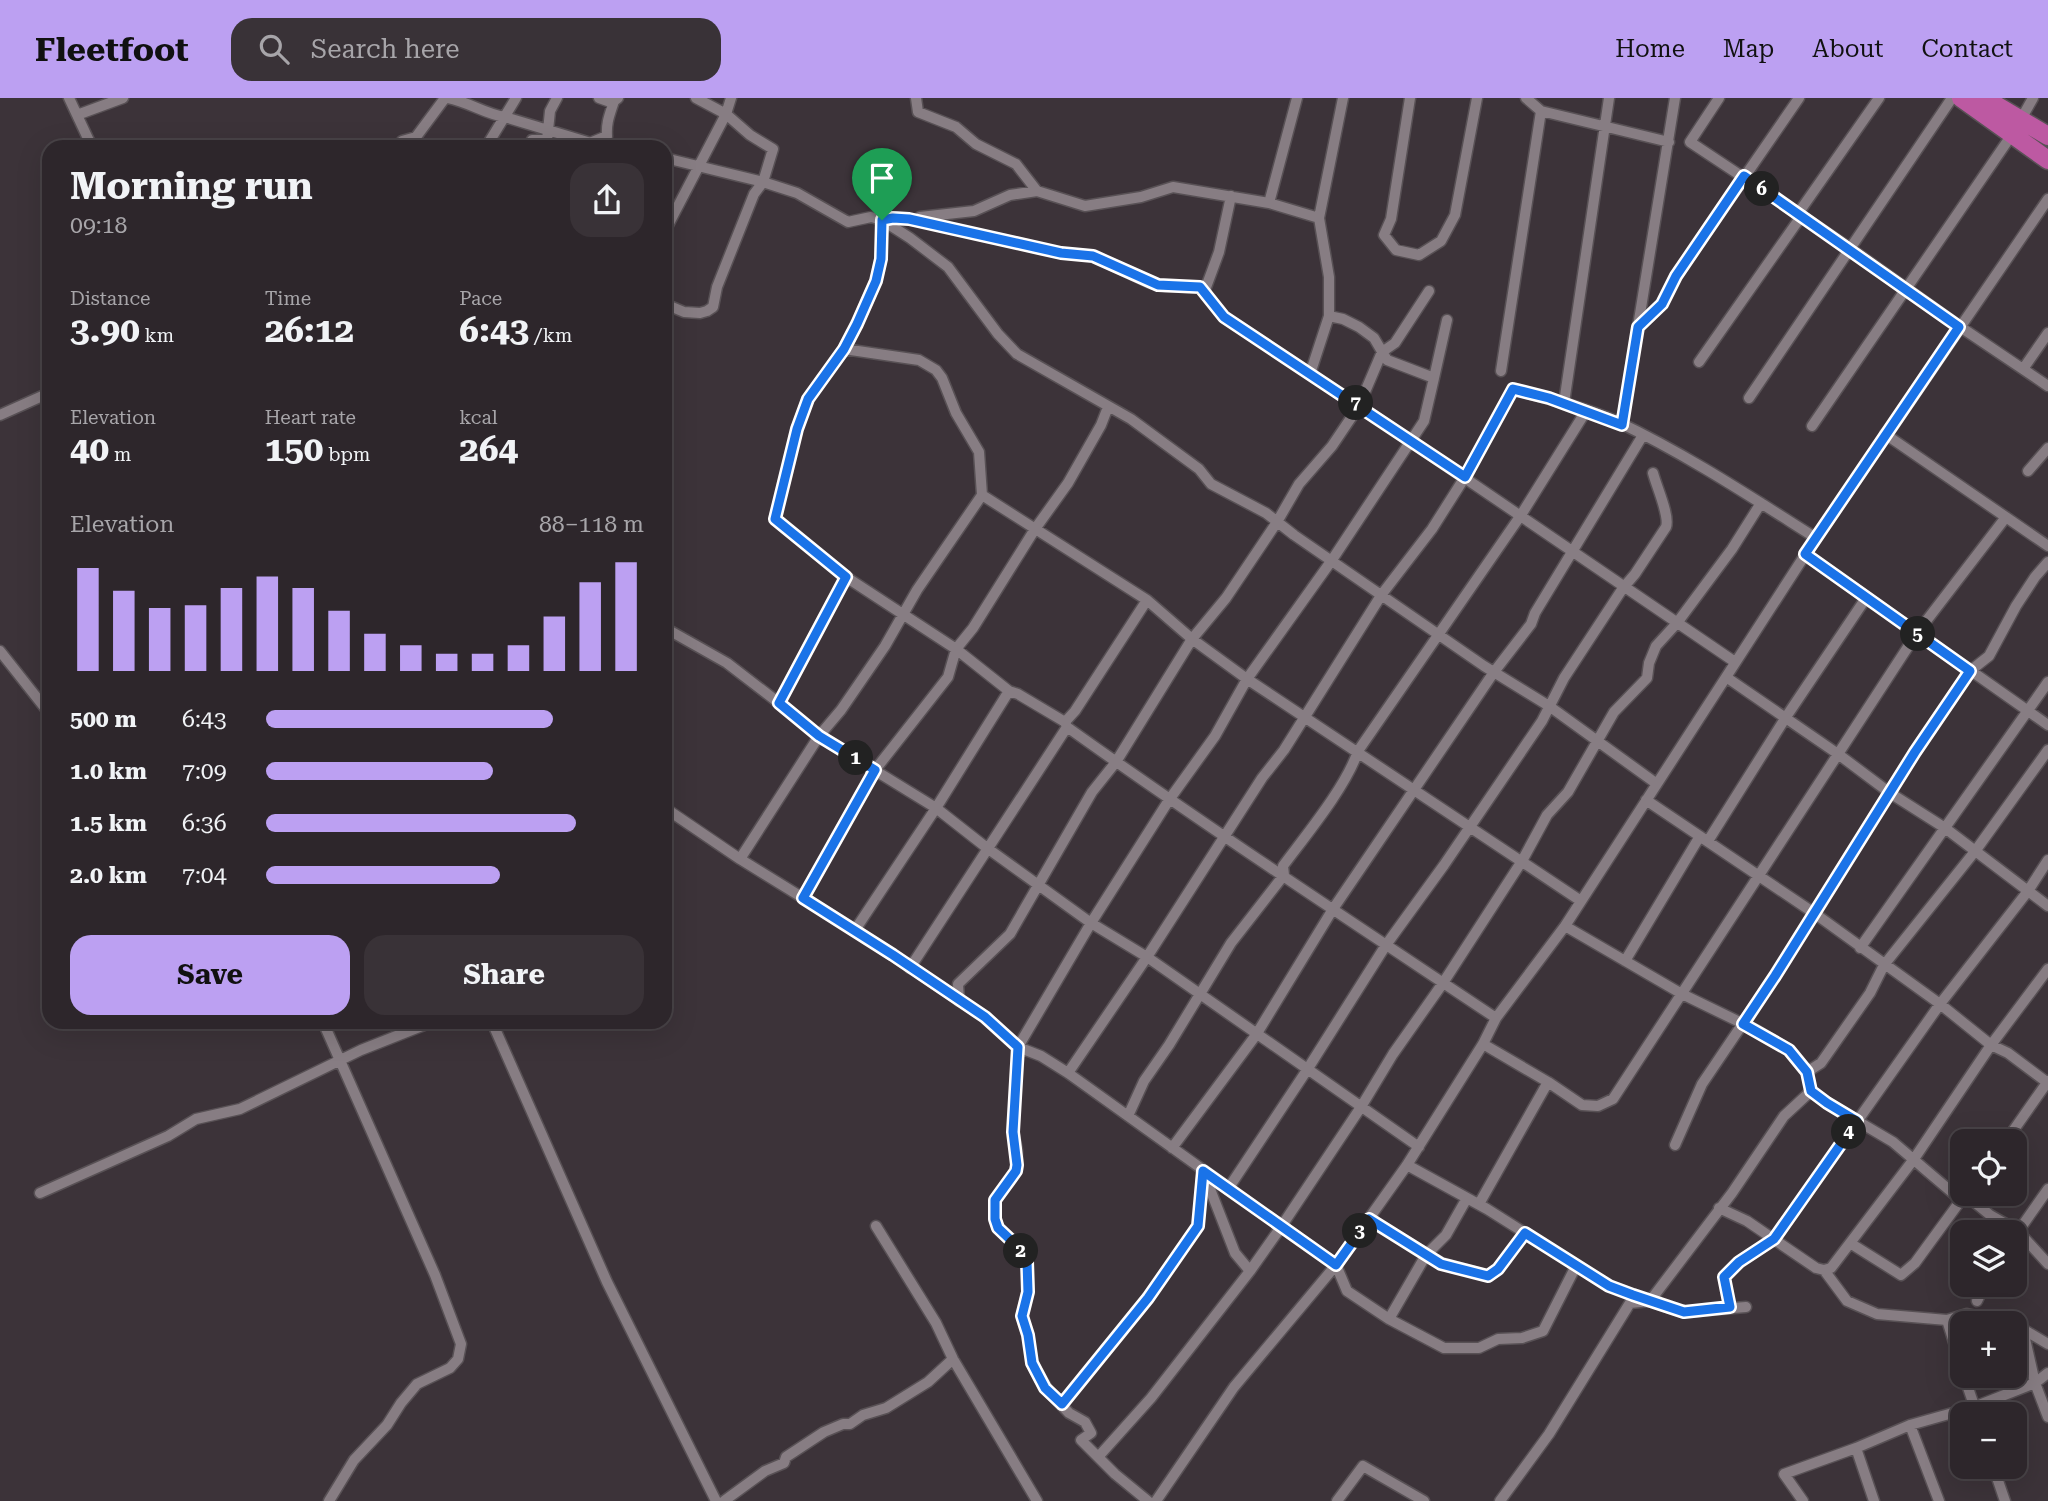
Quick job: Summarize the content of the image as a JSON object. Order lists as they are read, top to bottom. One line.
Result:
{"page":{"header":"Fleetfoot","search":"Search here","nav":["Home","Map","About","Contact"],"heading":["Morning run","09:18"],"pins":["6","7","5","1","4","3","2"],"stats":[["Distance","3.90 km"],["Time","26:12"],["Pace","6:43 /km"],["Elevation","40 m"],["Heart rate","150 bpm"],["kcal","264"]],"chart":["Elevation","88–118 m"],"list":[{"name":"500 m","note":"6:43"},{"name":"1.0 km","note":"7:09"},{"name":"1.5 km","note":"6:36"},{"name":"2.0 km","note":"7:04"}],"buttons":["Save","Share"],"map_buttons":["+","−"]}}
